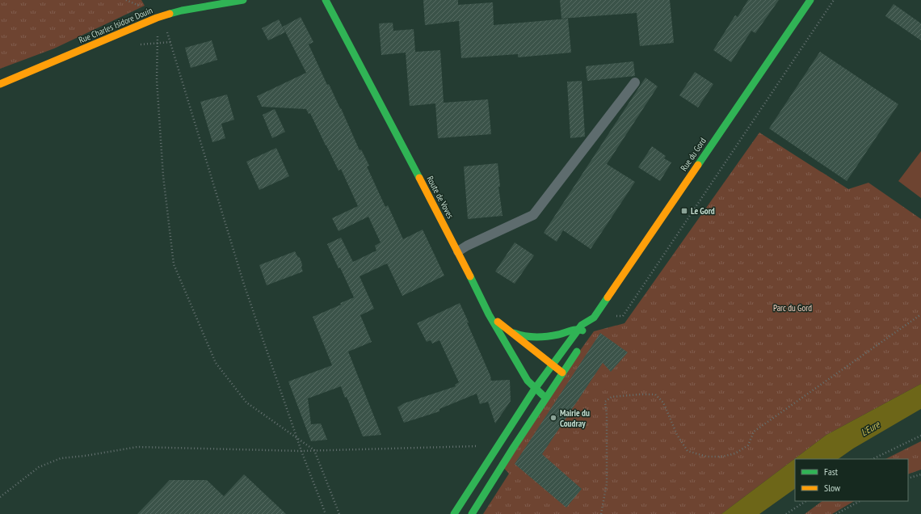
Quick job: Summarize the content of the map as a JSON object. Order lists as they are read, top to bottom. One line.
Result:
{"streets":{"street":["Rue Charles Isidore Douin","Rue du Gord","Route de Voves"]},"crossings":[["Rue du Gord","Route de Voves"]],"water":["L'Eure"],"parks":["Parc du Gord"],"places":{"transit":["Le Gord"],"other":["Mairie du Coudray"]},"legend":["Fast","Slow"]}
